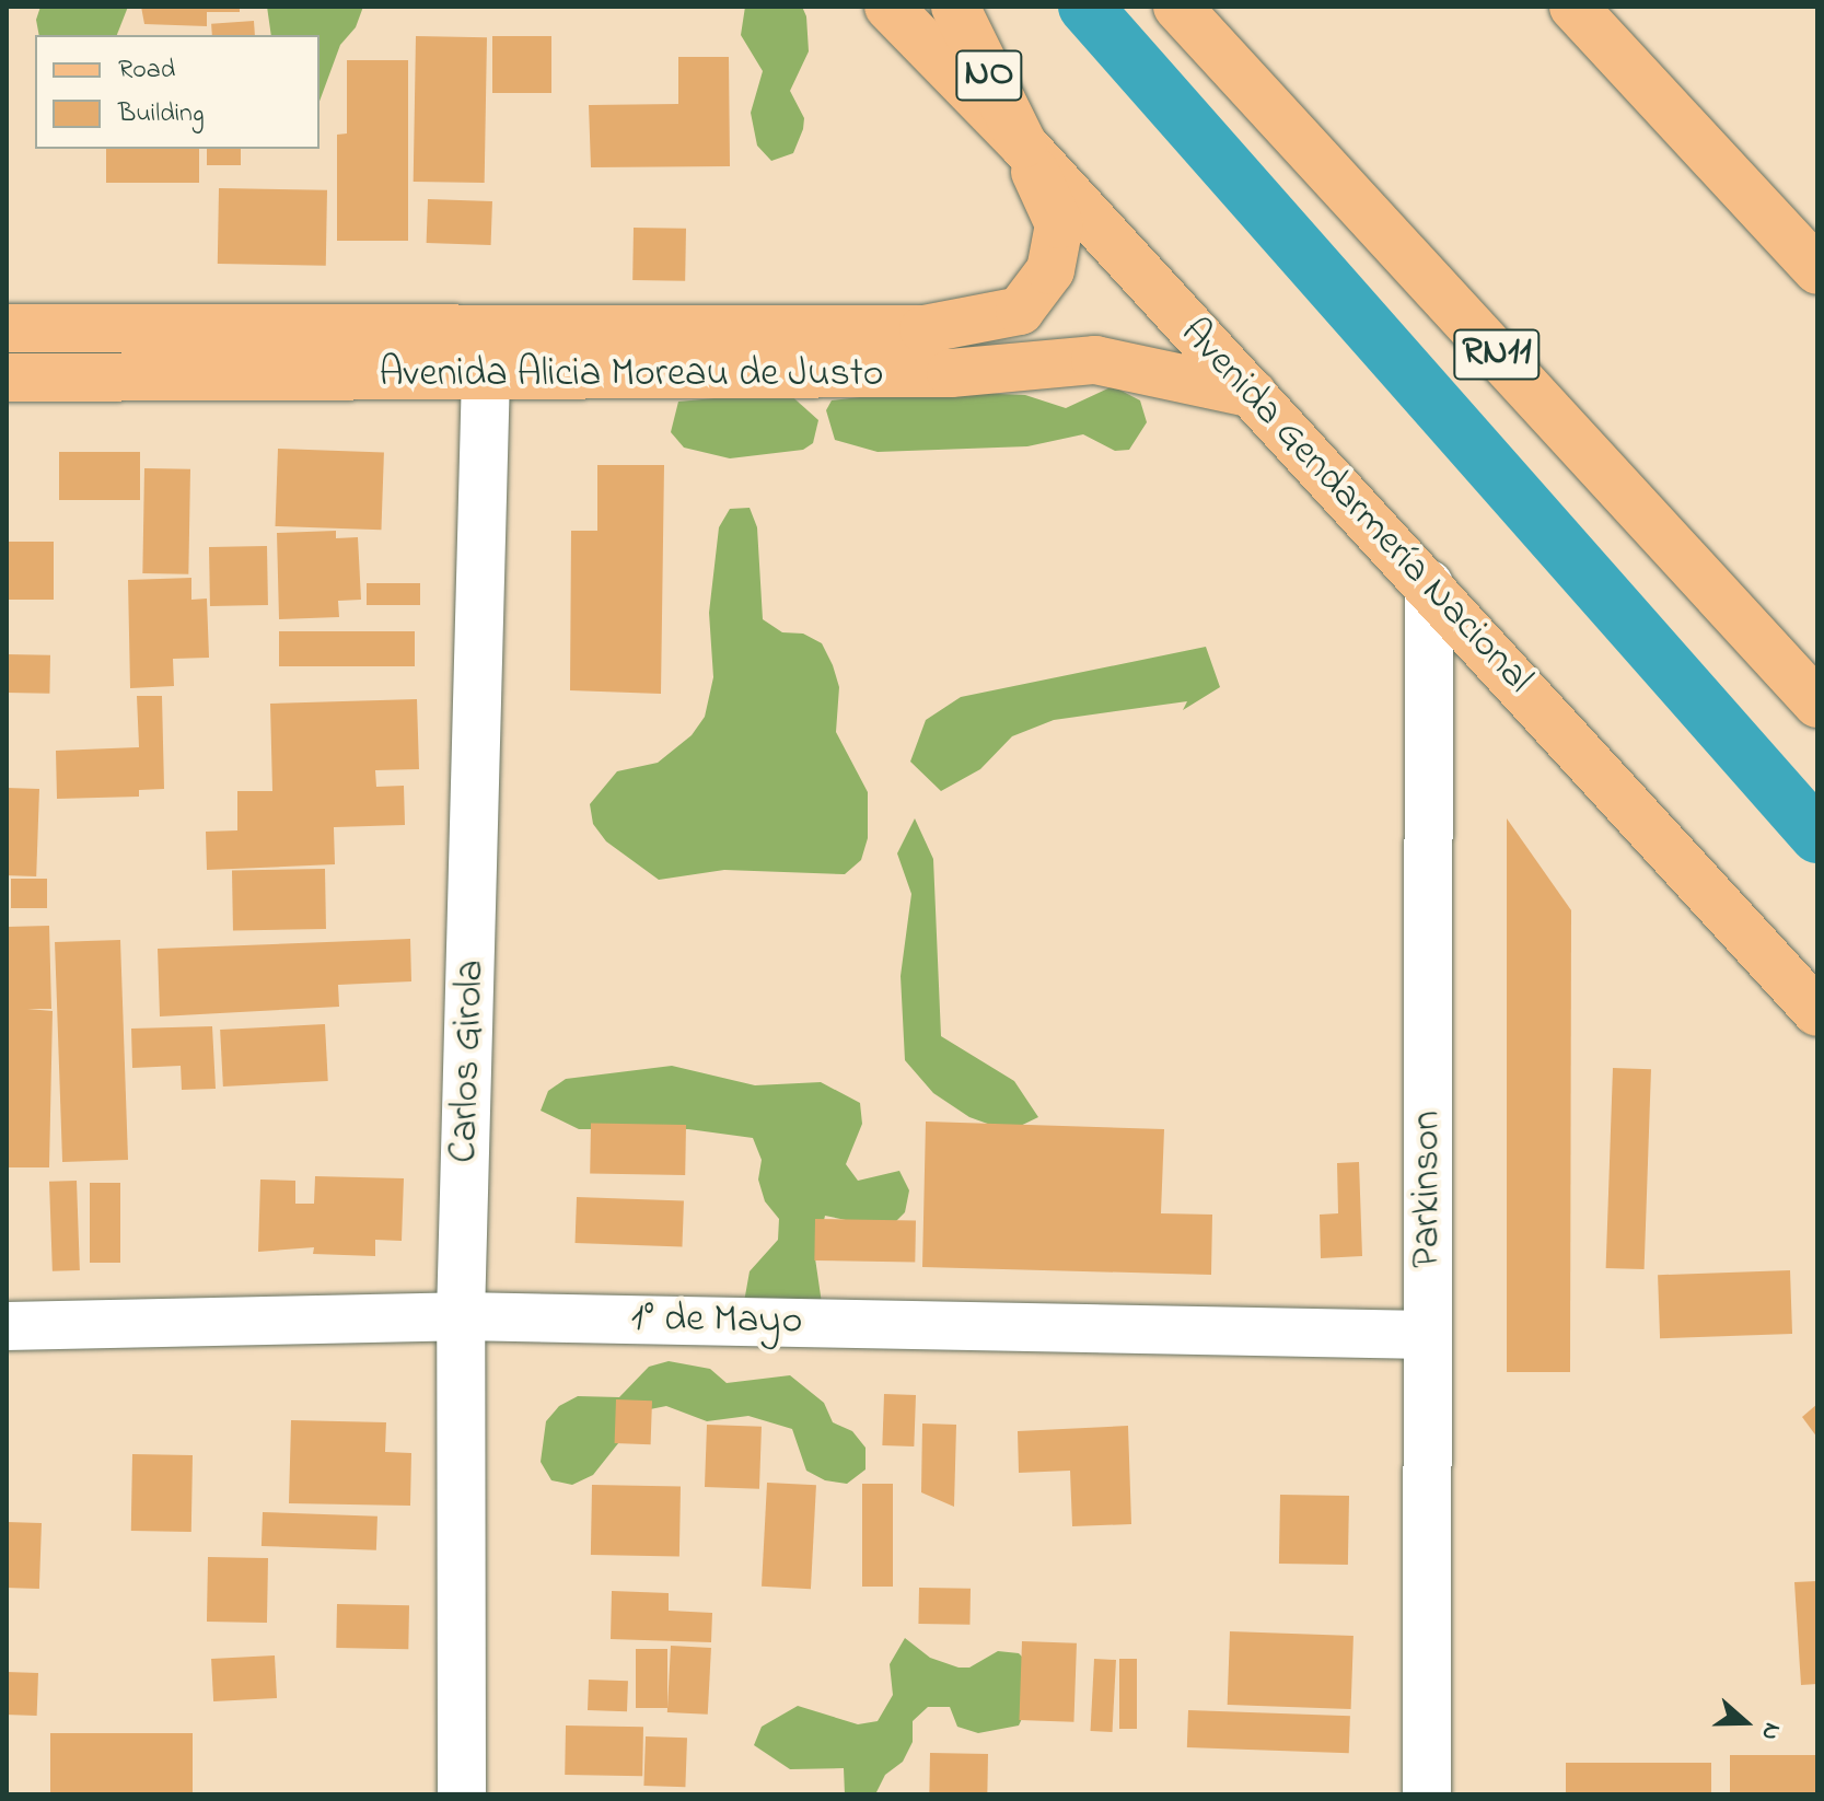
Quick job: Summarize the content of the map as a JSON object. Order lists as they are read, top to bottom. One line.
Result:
{"streets":{"main road":["NO","RN11","Avenida Alicia Moreau de Justo","Avenida Gendarmería Nacional"],"street":["Carlos Girola","Parkinson","1° de Mayo"]},"crossings":[["NO","Avenida Alicia Moreau de Justo"],["NO","Avenida Gendarmería Nacional"],["Avenida Alicia Moreau de Justo","Avenida Gendarmería Nacional"],["Avenida Alicia Moreau de Justo","Carlos Girola"],["Avenida Gendarmería Nacional","Parkinson"],["Carlos Girola","1° de Mayo"],["Parkinson","1° de Mayo"]],"legend":["Road","Building"],"north":"right"}
